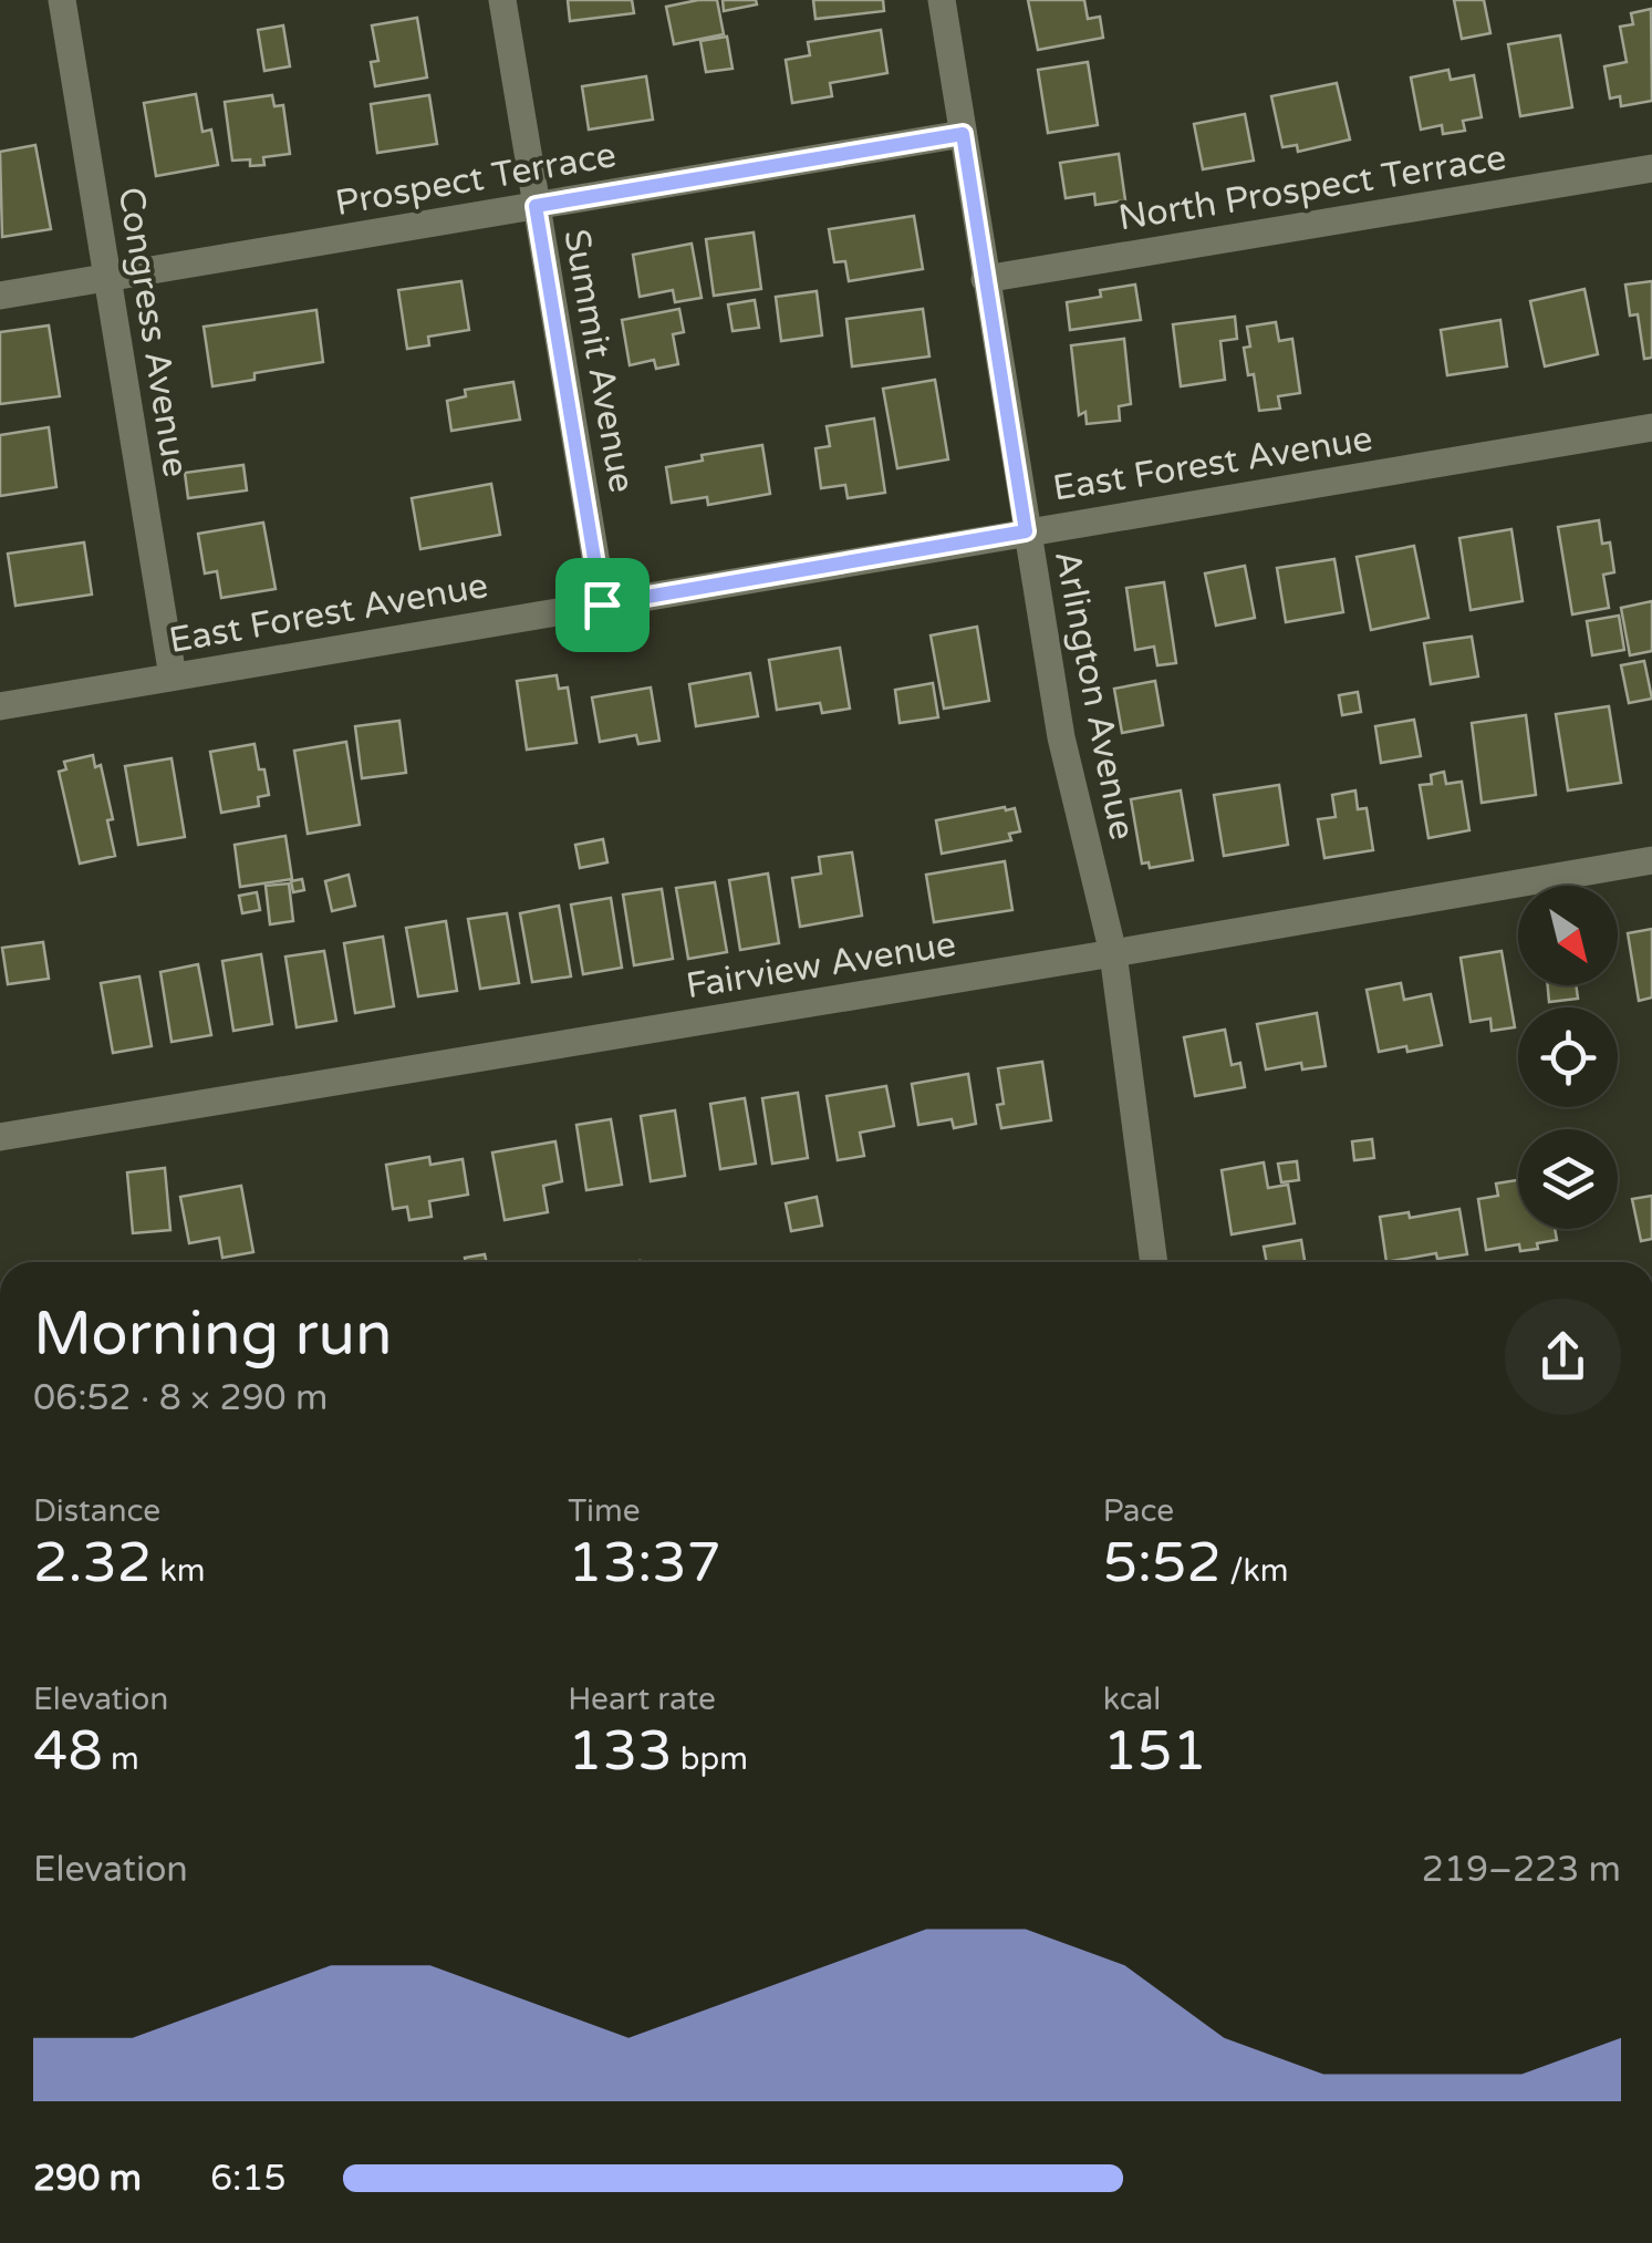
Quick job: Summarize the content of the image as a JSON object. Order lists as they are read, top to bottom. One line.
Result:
{"streets":{"street":["Prospect Terrace","North Prospect Terrace","Congress Avenue","Summit Avenue","East Forest Avenue","Arlington Avenue","Fairview Avenue"]},"crossings":[["Prospect Terrace","Congress Avenue"],["Prospect Terrace","Summit Avenue"],["Prospect Terrace","Arlington Avenue"],["North Prospect Terrace","Arlington Avenue"],["Congress Avenue","East Forest Avenue"],["Summit Avenue","East Forest Avenue"],["East Forest Avenue","Arlington Avenue"],["Arlington Avenue","Fairview Avenue"]],"north":"bottom right","page":{"heading":["Morning run","06:52 · 8 × 290 m"],"stats":[["Distance","2.32 km"],["Time","13:37"],["Pace","5:52 /km"],["Elevation","48 m"],["Heart rate","133 bpm"],["kcal","151"]],"chart":["Elevation","219–223 m"],"list":[{"name":"290 m","note":"6:15"}]}}
